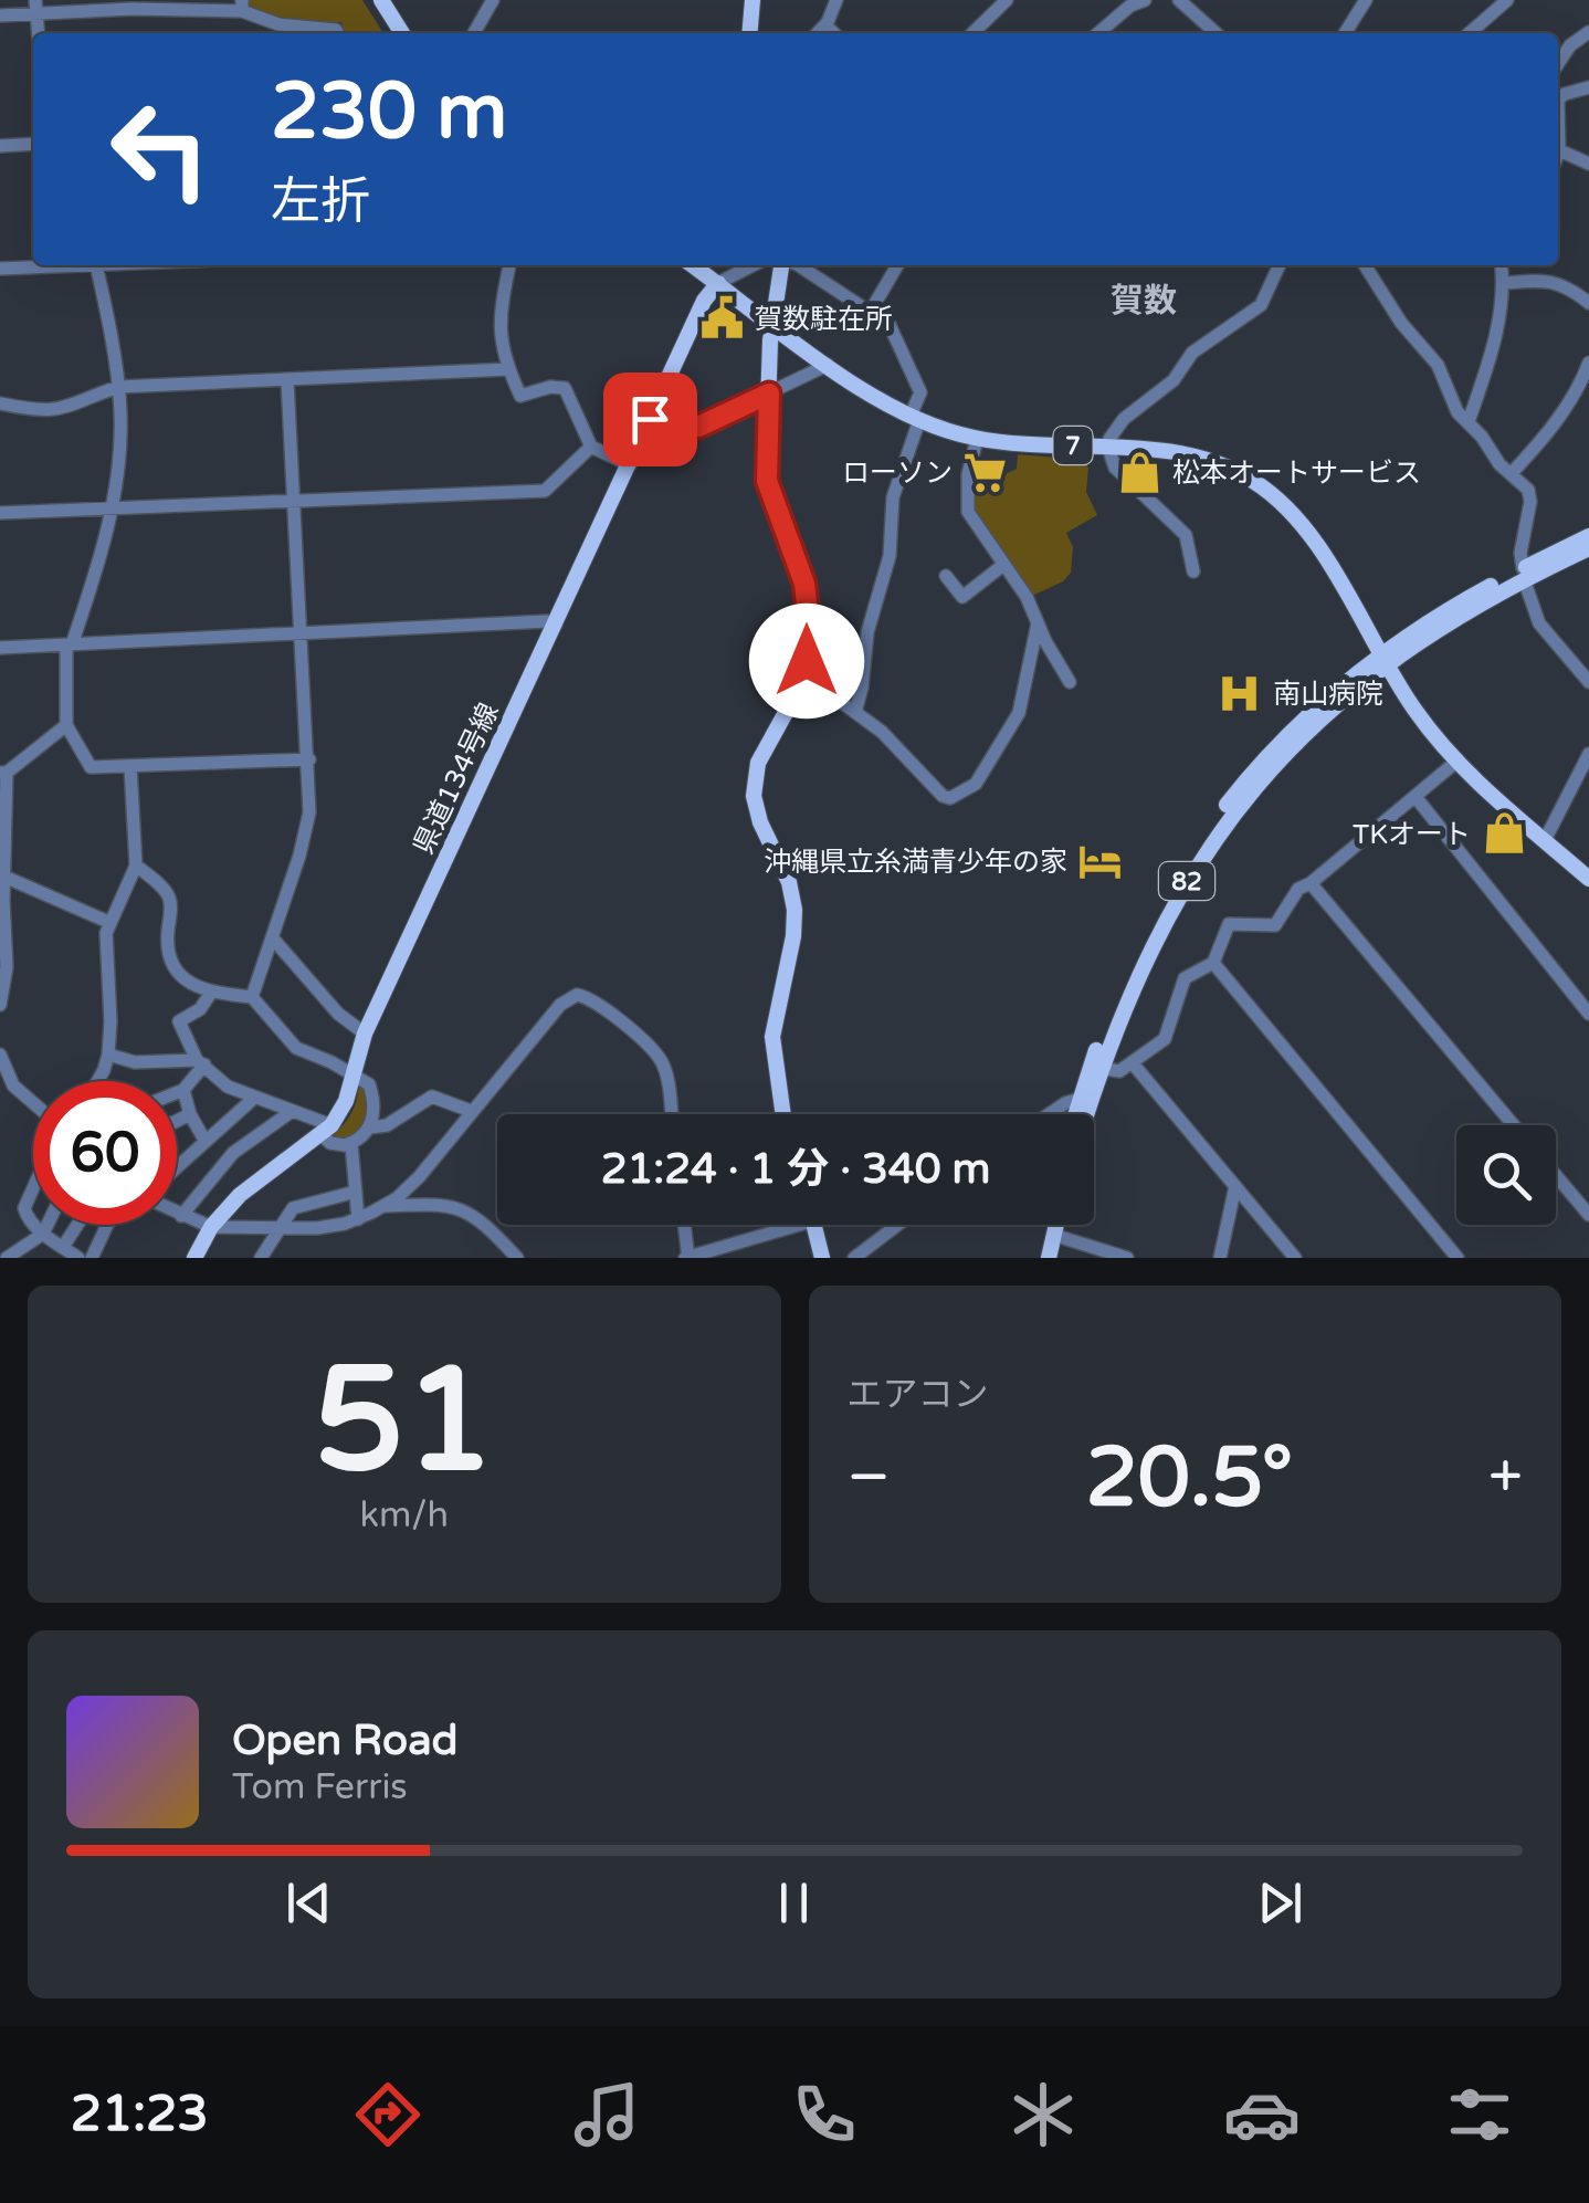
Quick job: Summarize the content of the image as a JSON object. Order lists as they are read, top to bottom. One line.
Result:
{"streets":{"main road":["7","県道134号線","82"]},"crossings":[["7","県道134号線"],["7","82"]],"districts":["賀数"],"places":{"public building":["賀数駐在所"],"supermarket":["ローソン"],"shop":["松本オートサービス","TKオート"],"hospital":["南山病院"],"hotel":["沖縄県立糸満青少年の家"]},"page":{"turn":["230 m","左折"],"limit":"60","trip":"21:24 · 1 分 · 340 m","tile":[["51","km/h"],"エアコン"],"heat":["−","20.5°","+"],"song":["Open Road","Tom Ferris"],"tabs":"21:23"}}
